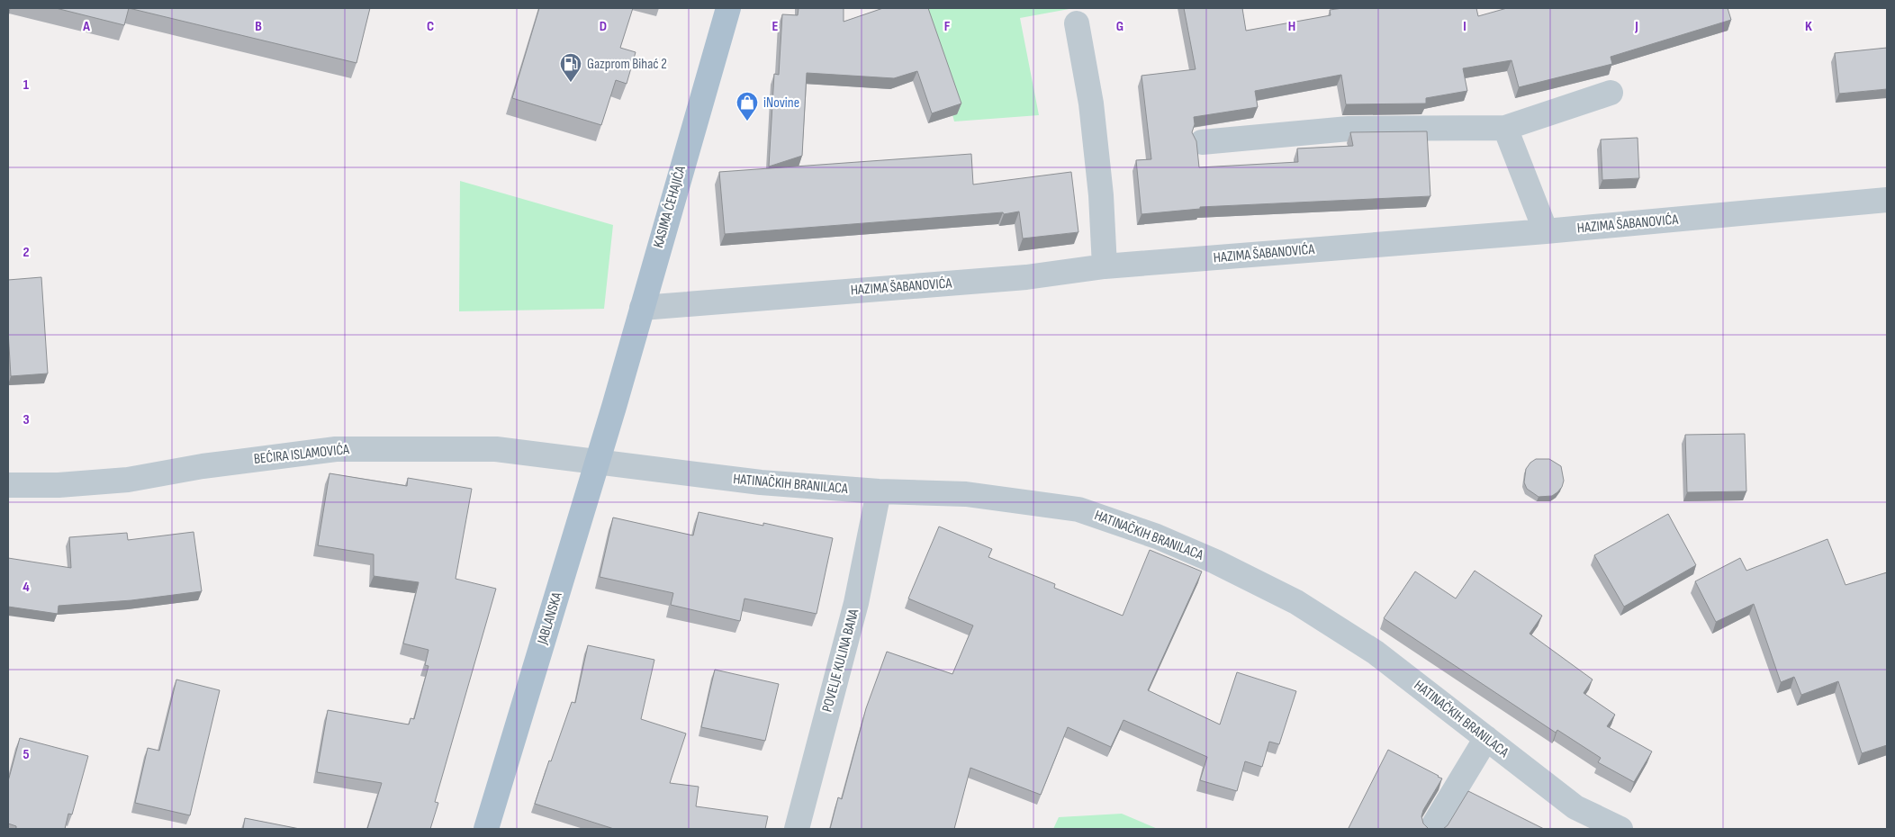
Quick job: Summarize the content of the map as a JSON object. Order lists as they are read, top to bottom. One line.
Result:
{"streets":{"main road":["KASIMA ĆEHAJIĆA","JABLANSKA"],"street":["HAZIMA ŠABANOVIĆA","BEĆIRA ISLAMOVIĆA","HATINAČKIH BRANILACA","POVELJE KULINA BANA"]},"crossings":[["KASIMA ĆEHAJIĆA","HAZIMA ŠABANOVIĆA"],["KASIMA ĆEHAJIĆA","JABLANSKA"],["BEĆIRA ISLAMOVIĆA","HATINAČKIH BRANILACA"],["BEĆIRA ISLAMOVIĆA","JABLANSKA"],["HATINAČKIH BRANILACA","JABLANSKA"],["HATINAČKIH BRANILACA","POVELJE KULINA BANA"]],"places":{"fuel station":["Gazprom Bihać 2"],"shop":["iNovine"]},"grid":{"columns":["A","B","C","D","E","F","G","H","I","J","K"],"rows":["1","2","3","4","5"]}}
